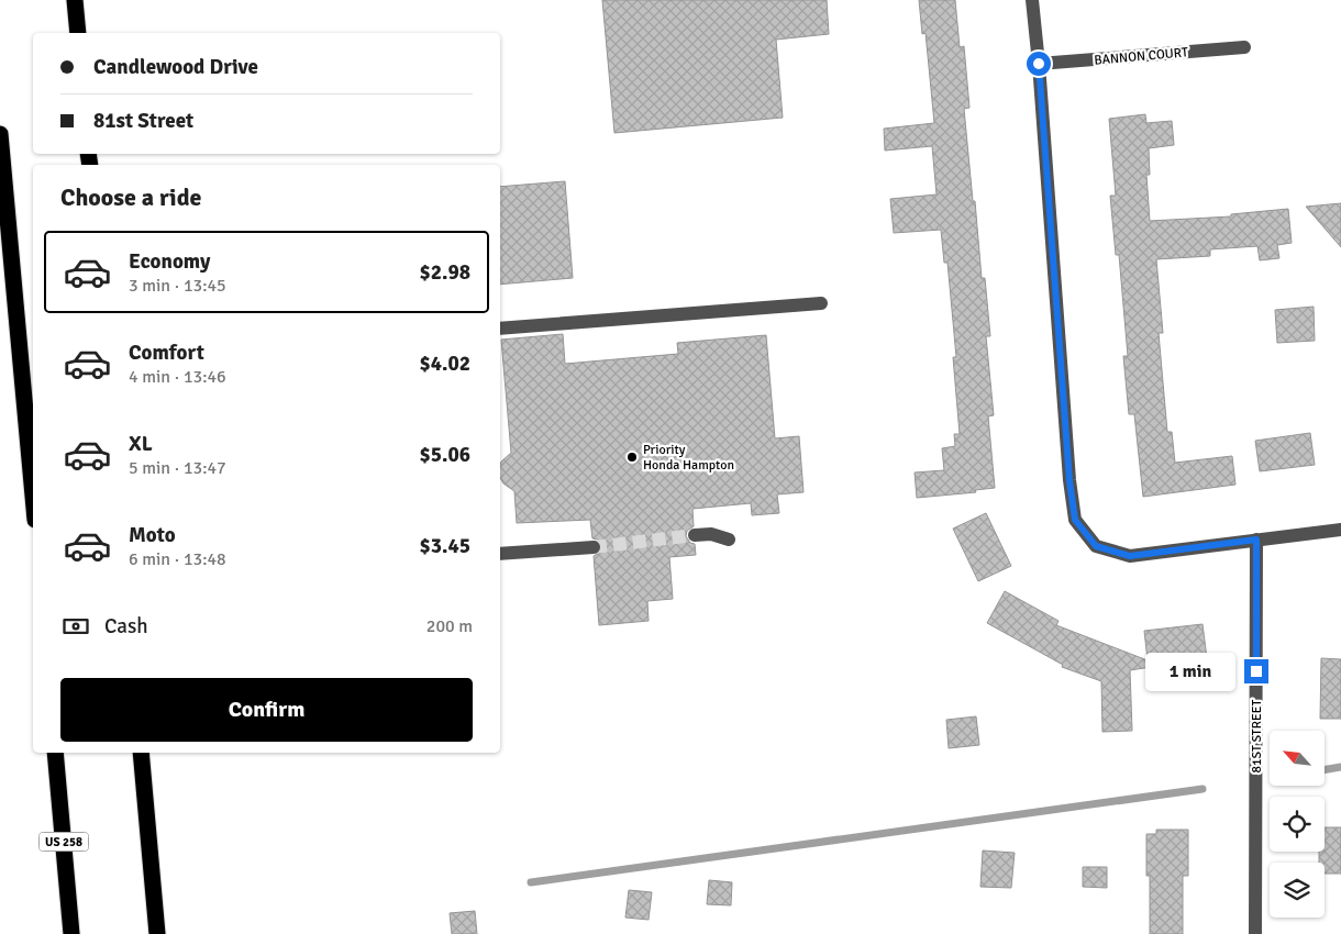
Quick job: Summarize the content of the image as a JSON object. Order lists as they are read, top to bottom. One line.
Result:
{"streets":{"highway":["US 258"],"street":["BANNON COURT","81ST STREET"]},"places":["Priority Honda Hampton"],"north":"top left","page":{"banner":["Candlewood Drive","81st Street"],"heading":"Choose a ride","list":[{"name":"Economy","note":"3 min · 13:45","value":"$2.98"},{"name":"Comfort","note":"4 min · 13:46","value":"$4.02"},{"name":"XL","note":"5 min · 13:47","value":"$5.06"},{"name":"Moto","note":"6 min · 13:48","value":"$3.45"}],"pay":["Cash","200 m"],"bubble":"1 min","buttons":"Confirm"}}
